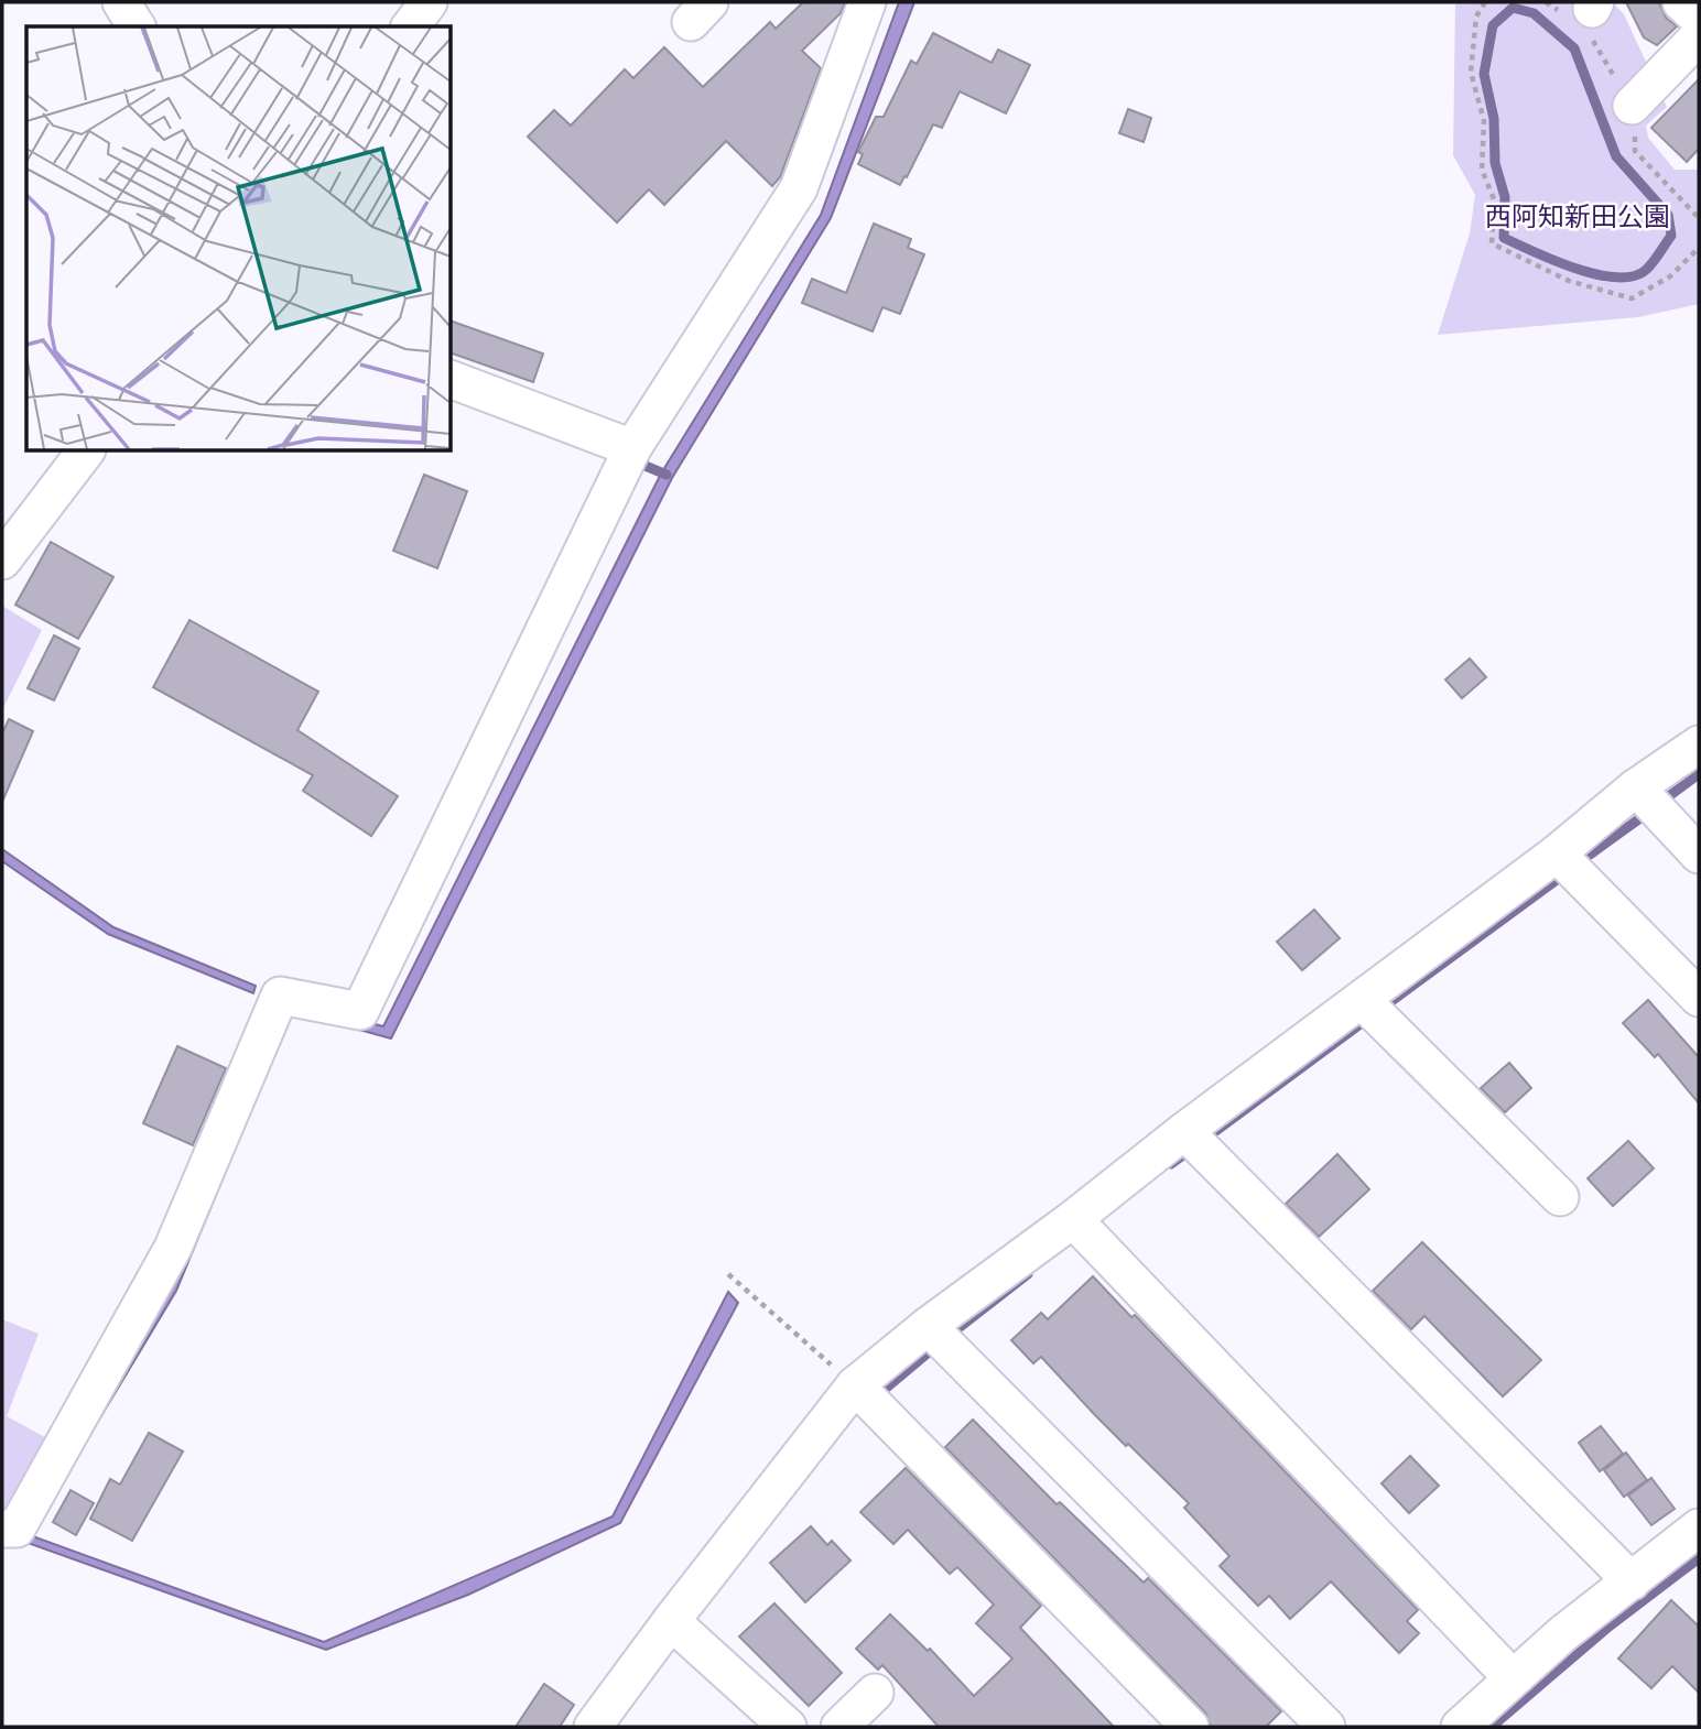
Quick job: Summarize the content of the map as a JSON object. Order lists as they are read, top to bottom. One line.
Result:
{"parks":["西阿知新田公園"]}
